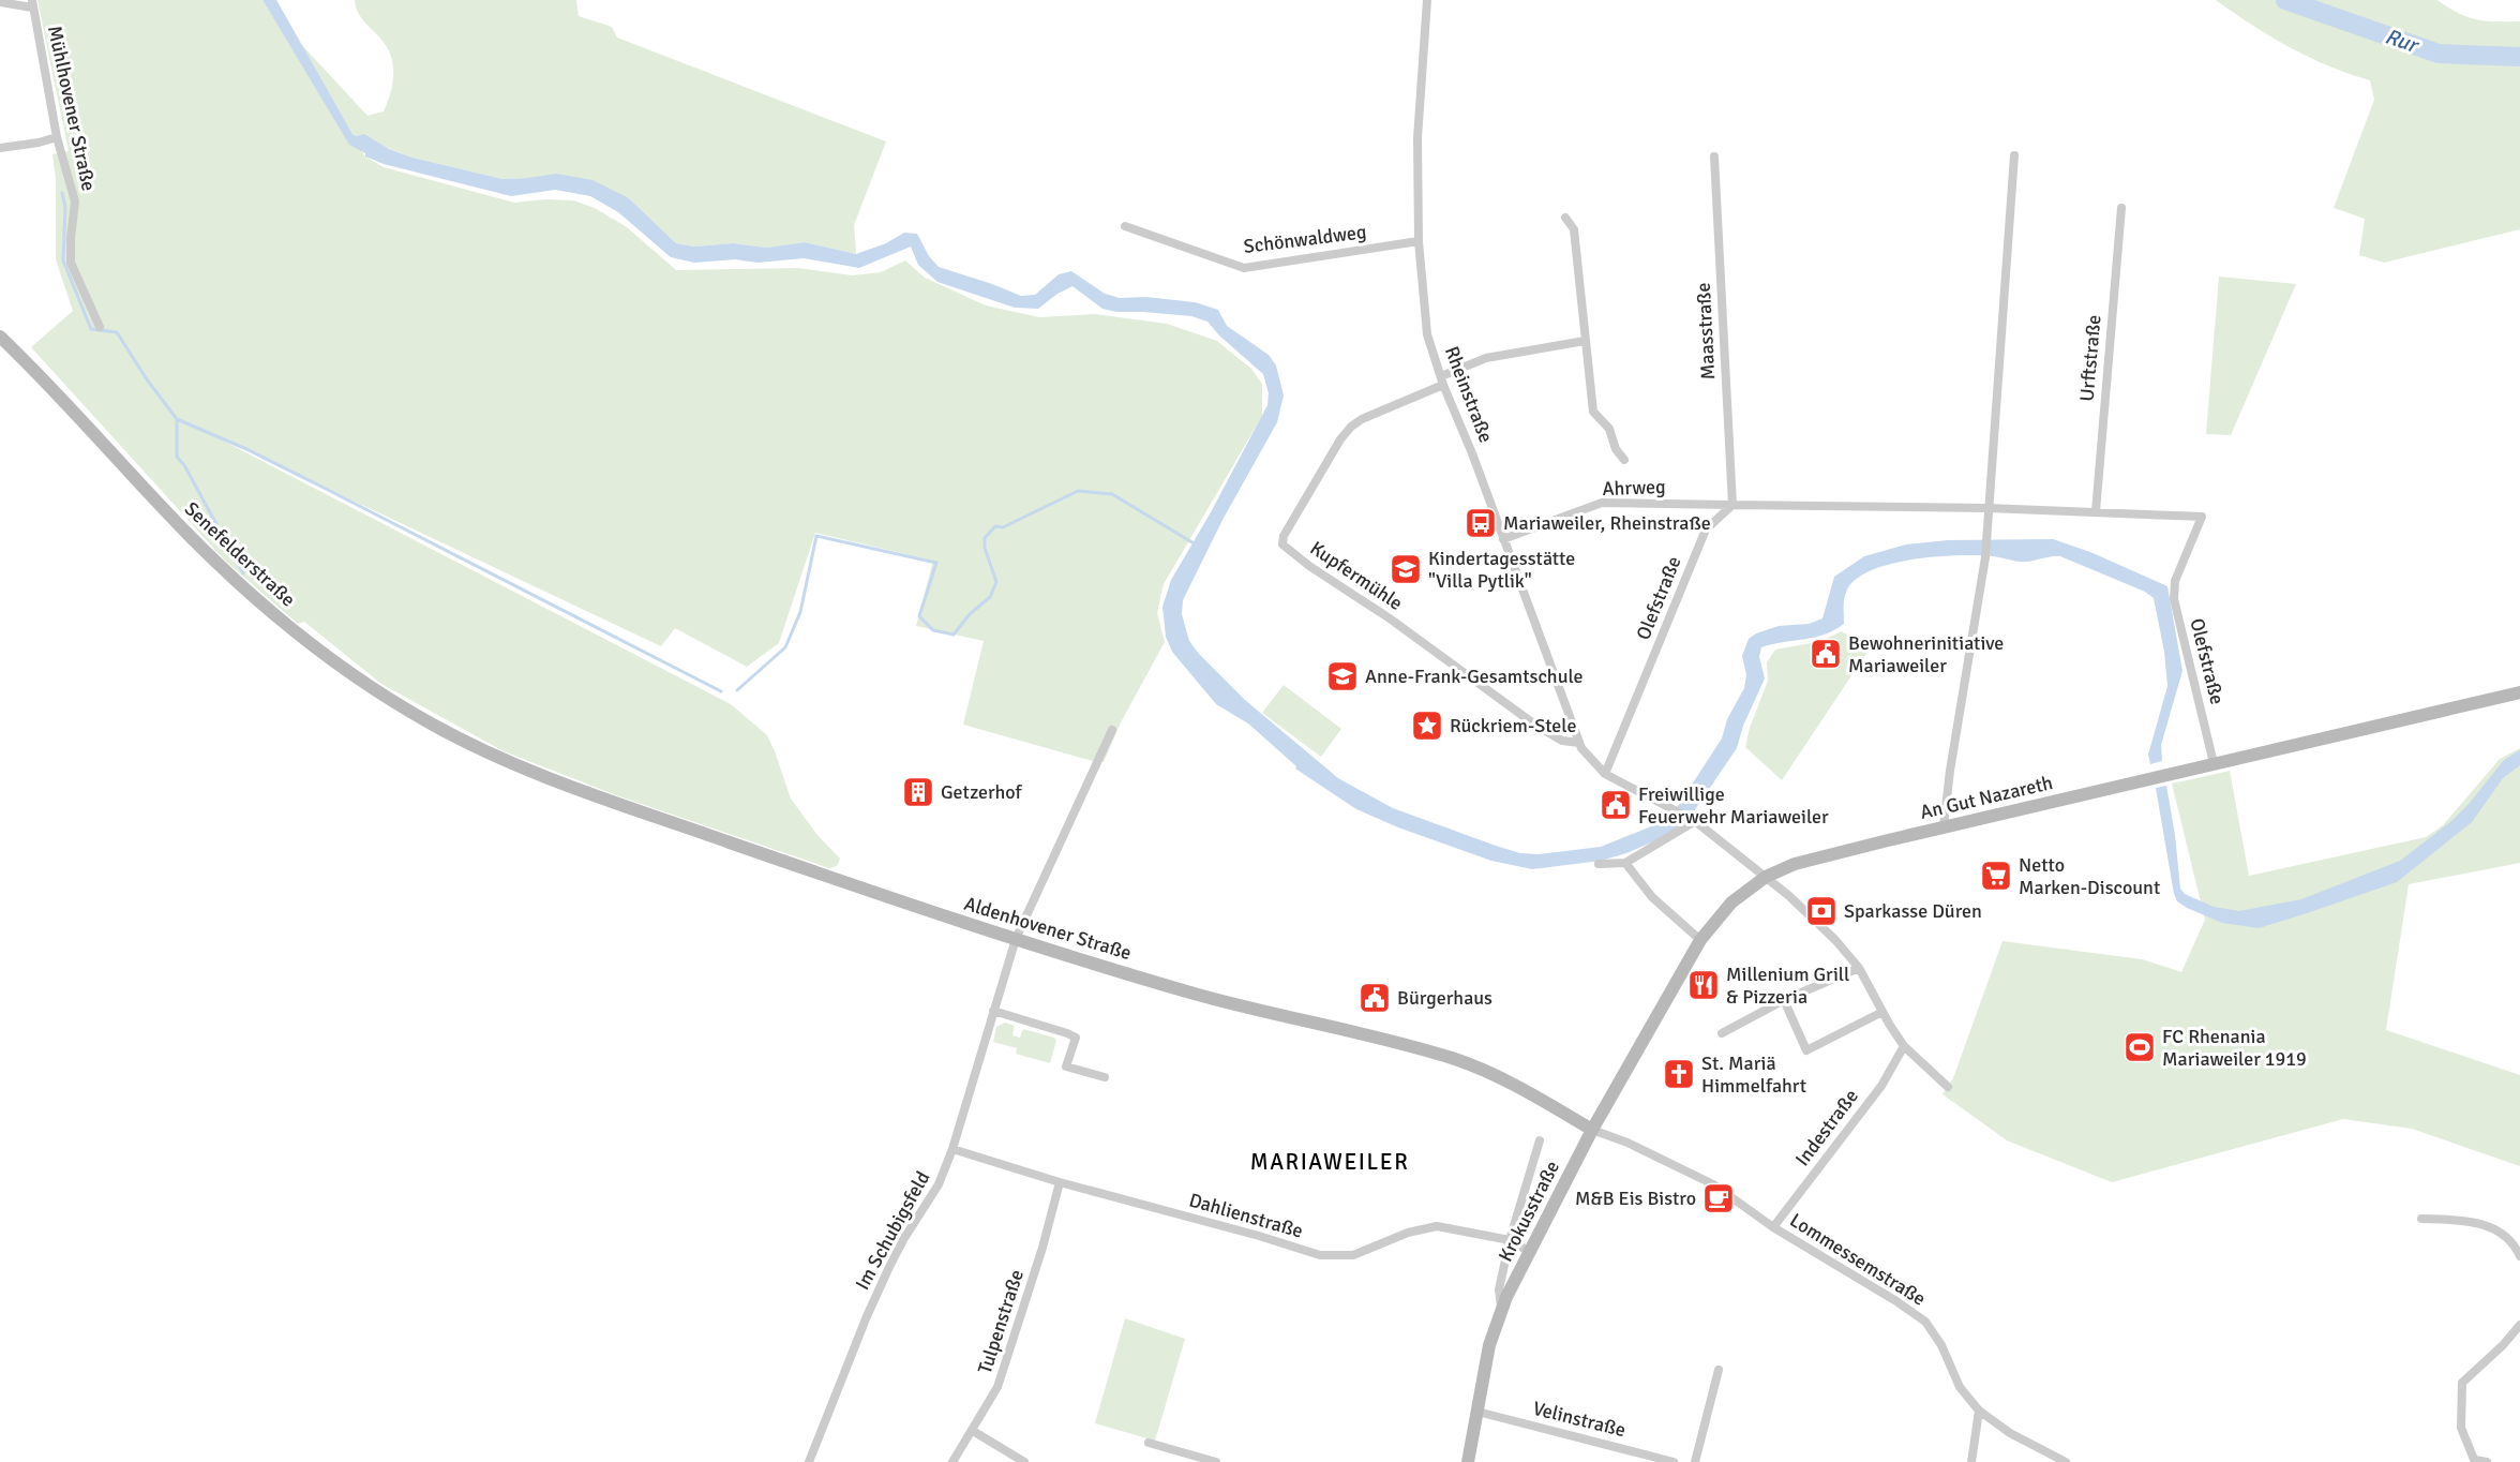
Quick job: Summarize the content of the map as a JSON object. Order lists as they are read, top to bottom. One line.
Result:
{"streets":{"main road":["Senefelderstraße","An Gut Nazareth","Aldenhovener Straße","Krokusstraße"],"street":["Mühlhovener Straße","Schönwaldweg","Maasstraße","Urftstraße","Rheinstraße","Ahrweg","Kupfermühle","Olefstraße","Indestraße","Dahlienstraße","Im Schubigsfeld","Lommessemstraße","Tulpenstraße","Velinstraße"]},"crossings":[["Schönwaldweg","Rheinstraße"],["Maasstraße","Ahrweg"],["Maasstraße","Olefstraße"],["Urftstraße","Olefstraße"],["Rheinstraße","Ahrweg"],["Rheinstraße","Kupfermühle"],["Rheinstraße","Olefstraße"],["Ahrweg","Olefstraße"],["Senefelderstraße","Aldenhovener Straße"],["Olefstraße","An Gut Nazareth"],["An Gut Nazareth","Aldenhovener Straße"],["An Gut Nazareth","Krokusstraße"],["An Gut Nazareth","Lommessemstraße"],["Aldenhovener Straße","Krokusstraße"],["Aldenhovener Straße","Im Schubigsfeld"],["Aldenhovener Straße","Lommessemstraße"],["Indestraße","Lommessemstraße"],["Krokusstraße","Dahlienstraße"],["Krokusstraße","Lommessemstraße"],["Krokusstraße","Velinstraße"],["Dahlienstraße","Im Schubigsfeld"],["Dahlienstraße","Tulpenstraße"]],"districts":["MARIAWEILER"],"water":["Rur"],"places":{"bus stop":["Mariaweiler, Rheinstraße"],"school or university":["Kindertagesstätte \"Villa Pytlik\"","Anne-Frank-Gesamtschule"],"public building":["Bewohnerinitiative Mariaweiler","Freiwillige Feuerwehr Mariaweiler","Bürgerhaus"],"place":["Rückriem-Stele"],"building":["Getzerhof"],"supermarket":["Netto Marken-Discount"],"bank":["Sparkasse Düren"],"restaurant":["Millenium Grill & Pizzeria"],"sports":["FC Rhenania Mariaweiler 1919"],"church":["St. Mariä Himmelfahrt"],"cafe":["M&B Eis Bistro"]}}
